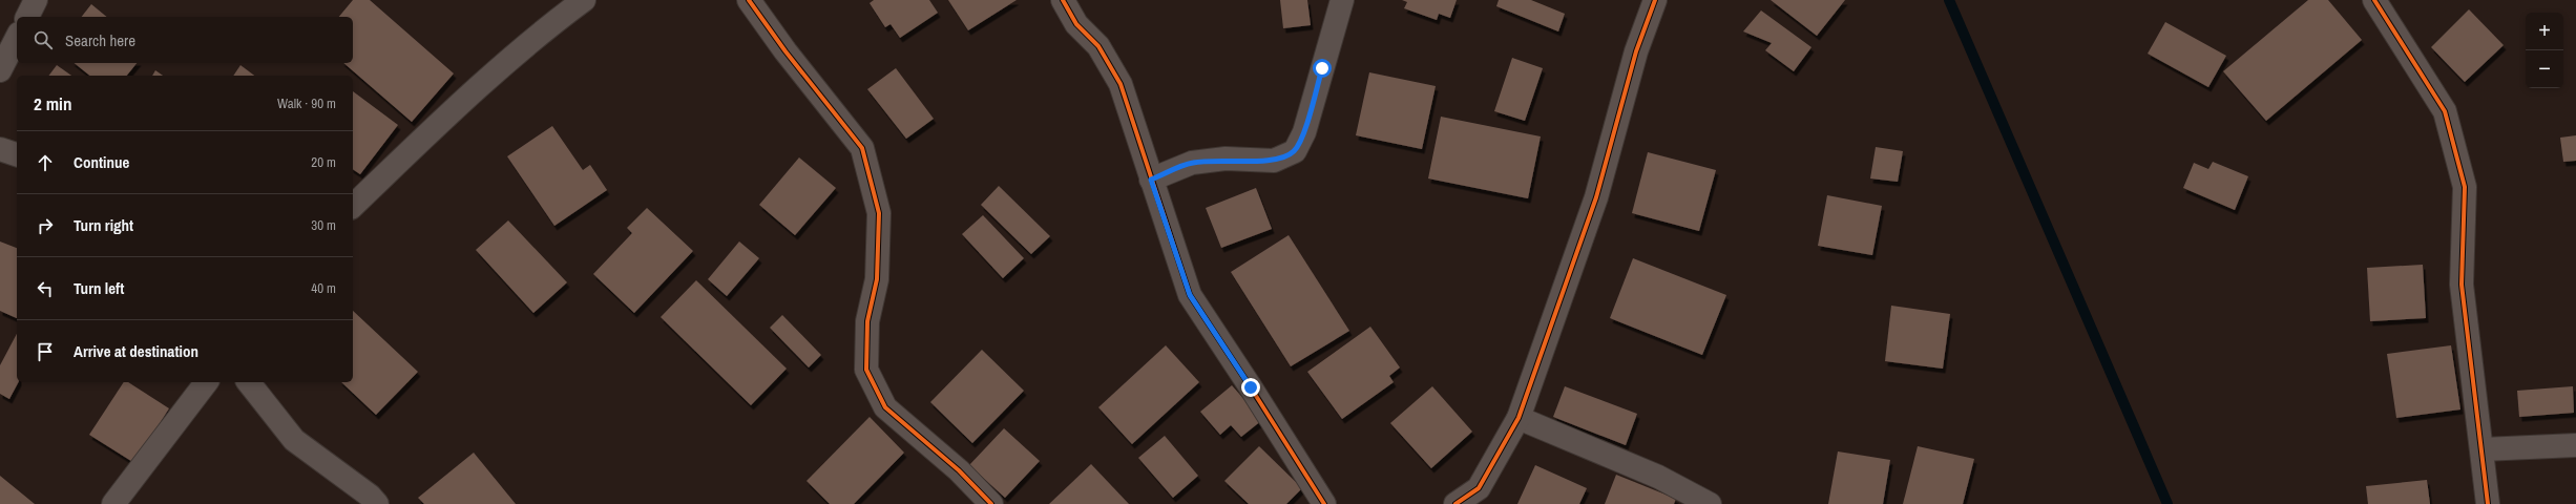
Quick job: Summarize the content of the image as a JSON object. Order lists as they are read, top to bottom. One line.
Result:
{"page":{"map_buttons":["+","−"],"search":"Search here","heading":["2 min","Walk · 90 m"],"list":[["Continue","20 m"],["Turn right","30 m"],["Turn left","40 m"],"Arrive at destination"]}}
